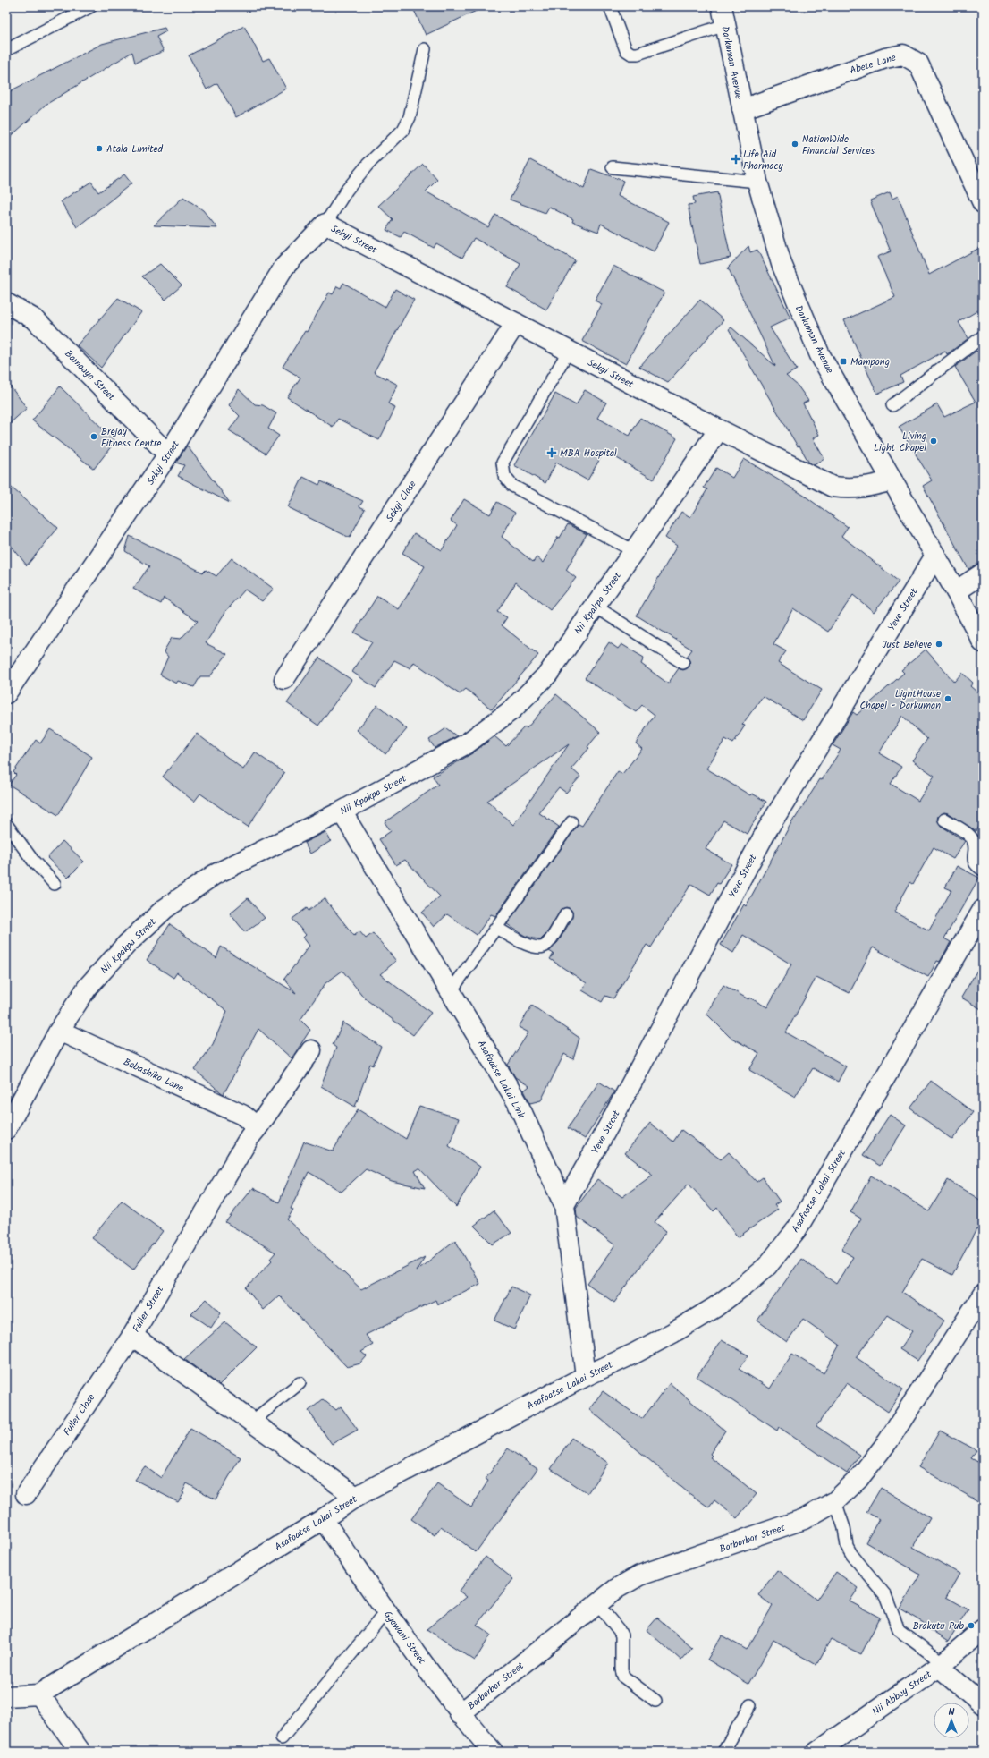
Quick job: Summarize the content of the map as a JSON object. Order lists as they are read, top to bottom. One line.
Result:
{"streets":{"street":["Darkuman Avenue","Abete Lane","Sekyi Street","Bamaaya Street","Sekyi Close","Nii Kpakpa Street","Yeve Street","Babashiko Lane","Asafoatse Lakai Link","Asafoatse Lakai Street","Fuller Street","Fuller Close","Borborbor Street","Gyewani Street","Nii Abbey Street"]},"crossings":[["Darkuman Avenue","Abete Lane"],["Darkuman Avenue","Sekyi Street"],["Darkuman Avenue","Yeve Street"],["Sekyi Street","Bamaaya Street"],["Sekyi Street","Sekyi Close"],["Sekyi Street","Nii Kpakpa Street"],["Nii Kpakpa Street","Babashiko Lane"],["Nii Kpakpa Street","Asafoatse Lakai Link"],["Yeve Street","Asafoatse Lakai Link"],["Babashiko Lane","Fuller Street"],["Asafoatse Lakai Link","Asafoatse Lakai Street"],["Asafoatse Lakai Street","Fuller Street"],["Asafoatse Lakai Street","Gyewani Street"],["Fuller Street","Fuller Close"],["Borborbor Street","Gyewani Street"]],"places":{"other":["NationWide Financial Services","Atala Limited","Brejay Fitness Centre","Living Light Chapel","Just Believe","LightHouse Chapel - Darkuman","Brakutu Pub"],"health":["Life Aid Pharmacy","MBA Hospital"],"transit":["Mampong"]},"north":"top"}
